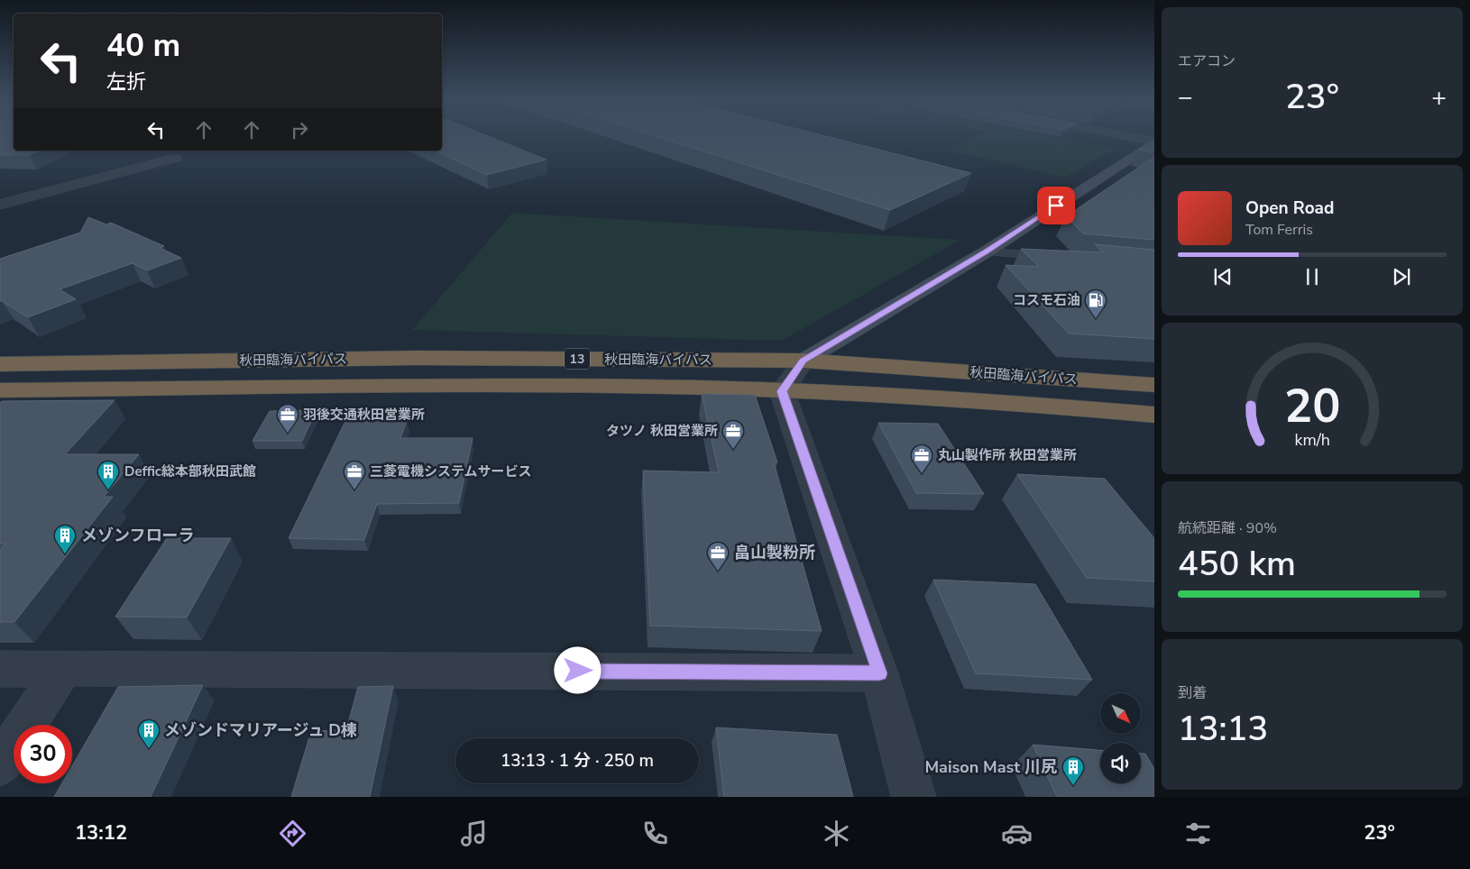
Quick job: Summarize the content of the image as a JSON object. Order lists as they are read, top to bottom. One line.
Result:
{"streets":{"highway":["13","秋田臨海バイパス"]},"places":{"fuel station":["コスモ石油"],"office":["羽後交通秋田営業所","タツノ 秋田営業所","丸山製作所 秋田営業所","三菱電機システムサービス","畠山製粉所"],"building":["Deffic総本部秋田武館","メゾンフローラ","メゾンドマリアージュ D棟","Maison Mast 川尻"]},"north":"bottom right","page":{"tile":["エアコン",["航続距離 · 90%","450 km"],["到着","13:13"]],"turn":["40 m","左折"],"heat":["−","23°","+"],"song":["Open Road","Tom Ferris"],"limit":"30","trip":"13:13 · 1 分 · 250 m","tabs":["13:12","23°"],"gauge":["20","km/h"]}}
